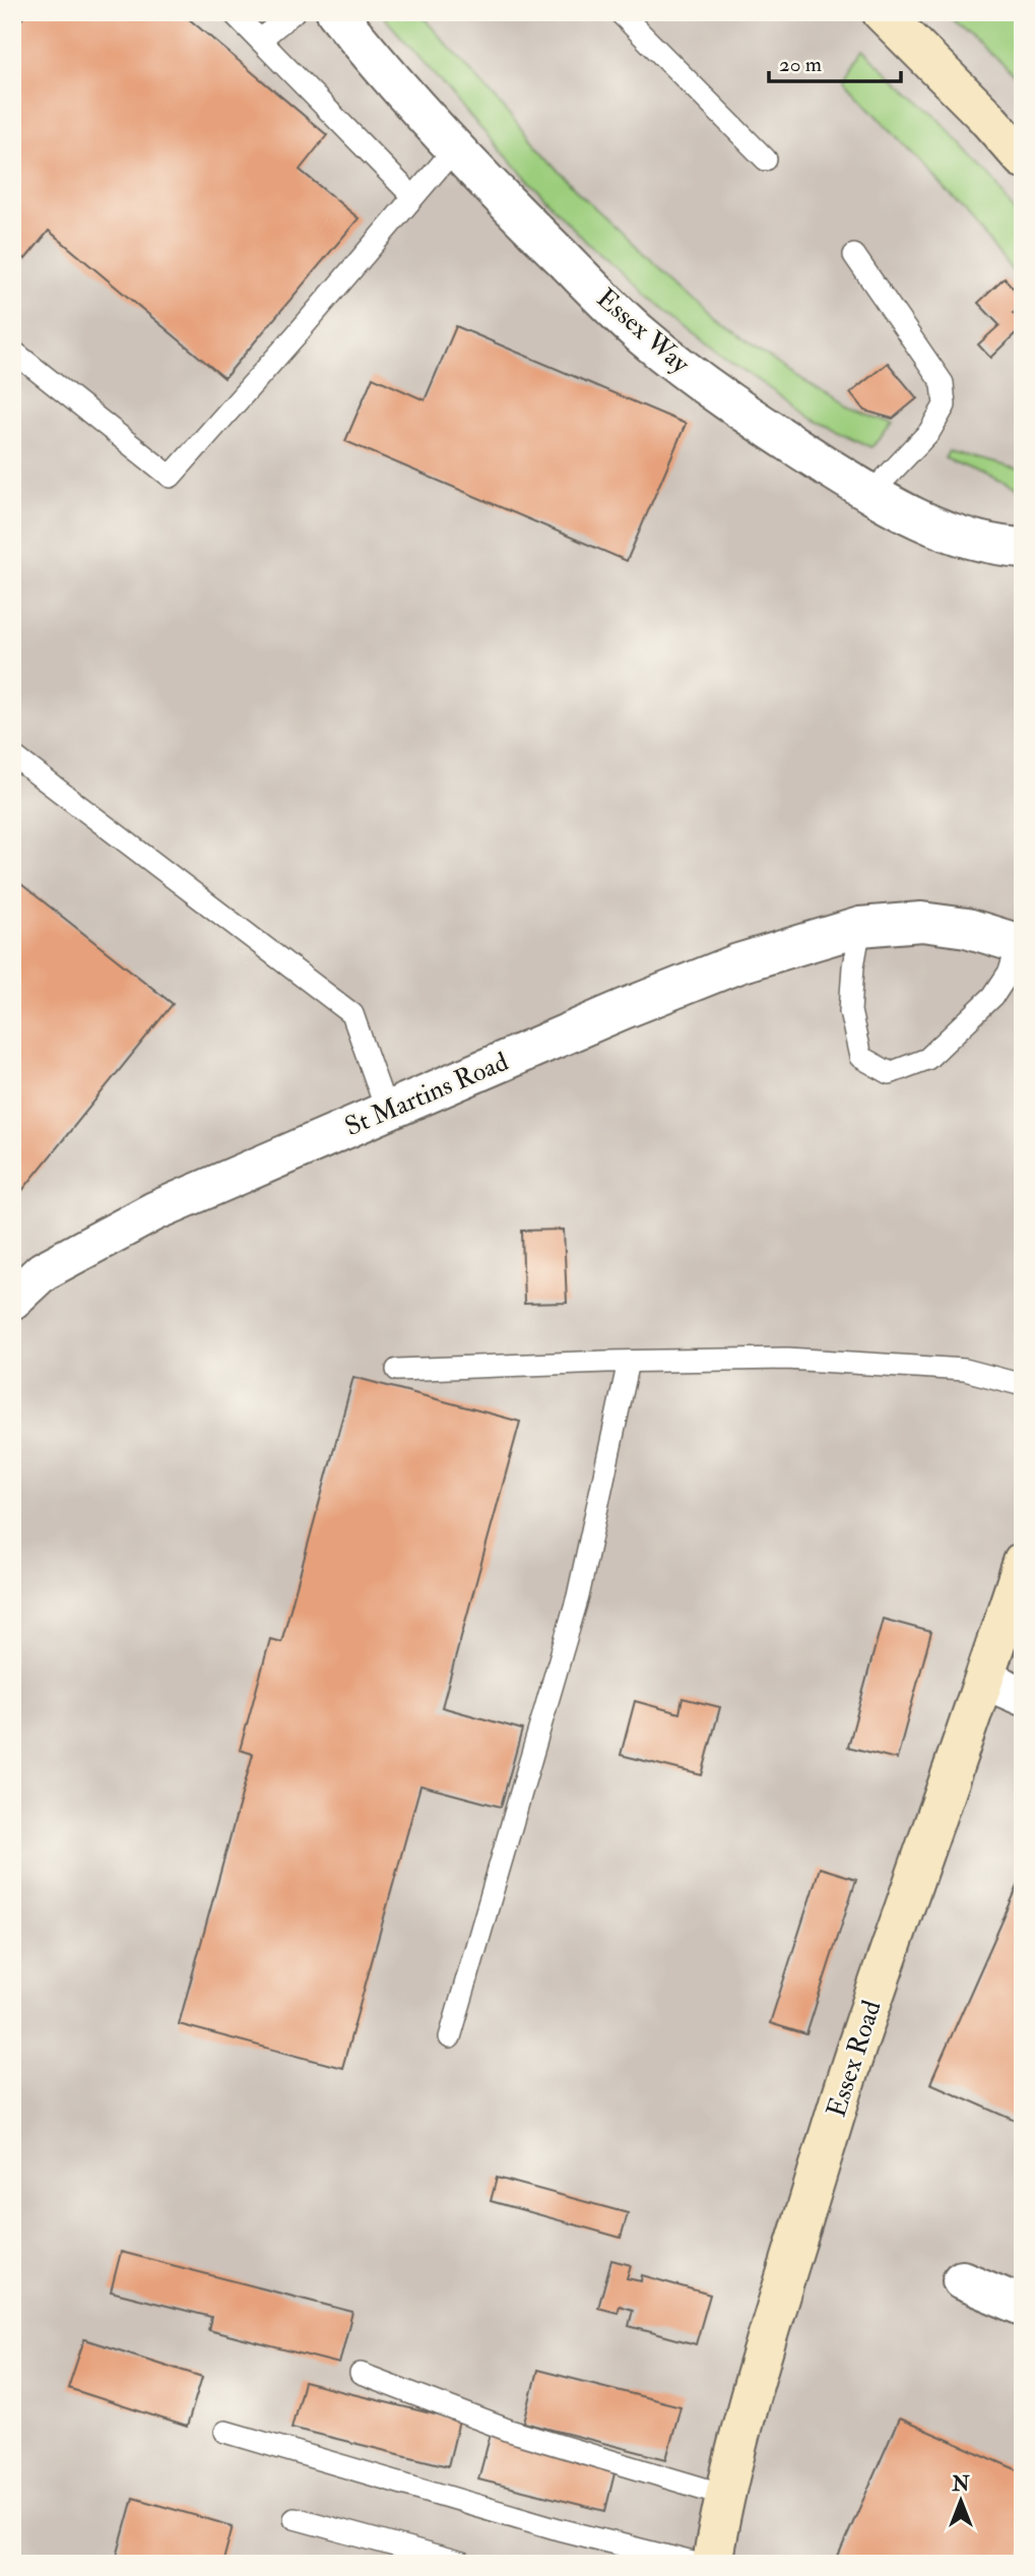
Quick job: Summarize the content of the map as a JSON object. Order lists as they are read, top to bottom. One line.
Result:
{"streets":{"street":["Essex Way","St Martins Road","Essex Road"]},"scale_bar":"20 m","north":"top"}
